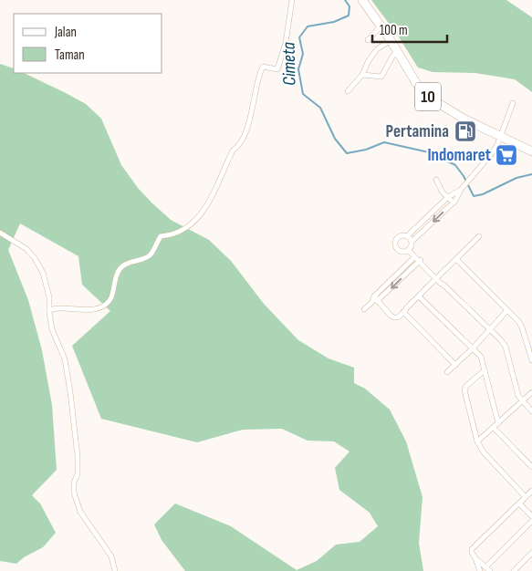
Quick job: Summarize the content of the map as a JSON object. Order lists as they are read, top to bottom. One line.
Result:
{"streets":{"highway":["10"]},"water":["Cimeta"],"places":{"fuel station":["Pertamina"],"supermarket":["Indomaret"]},"legend":["Jalan","Taman"],"scale_bar":"100 m"}
